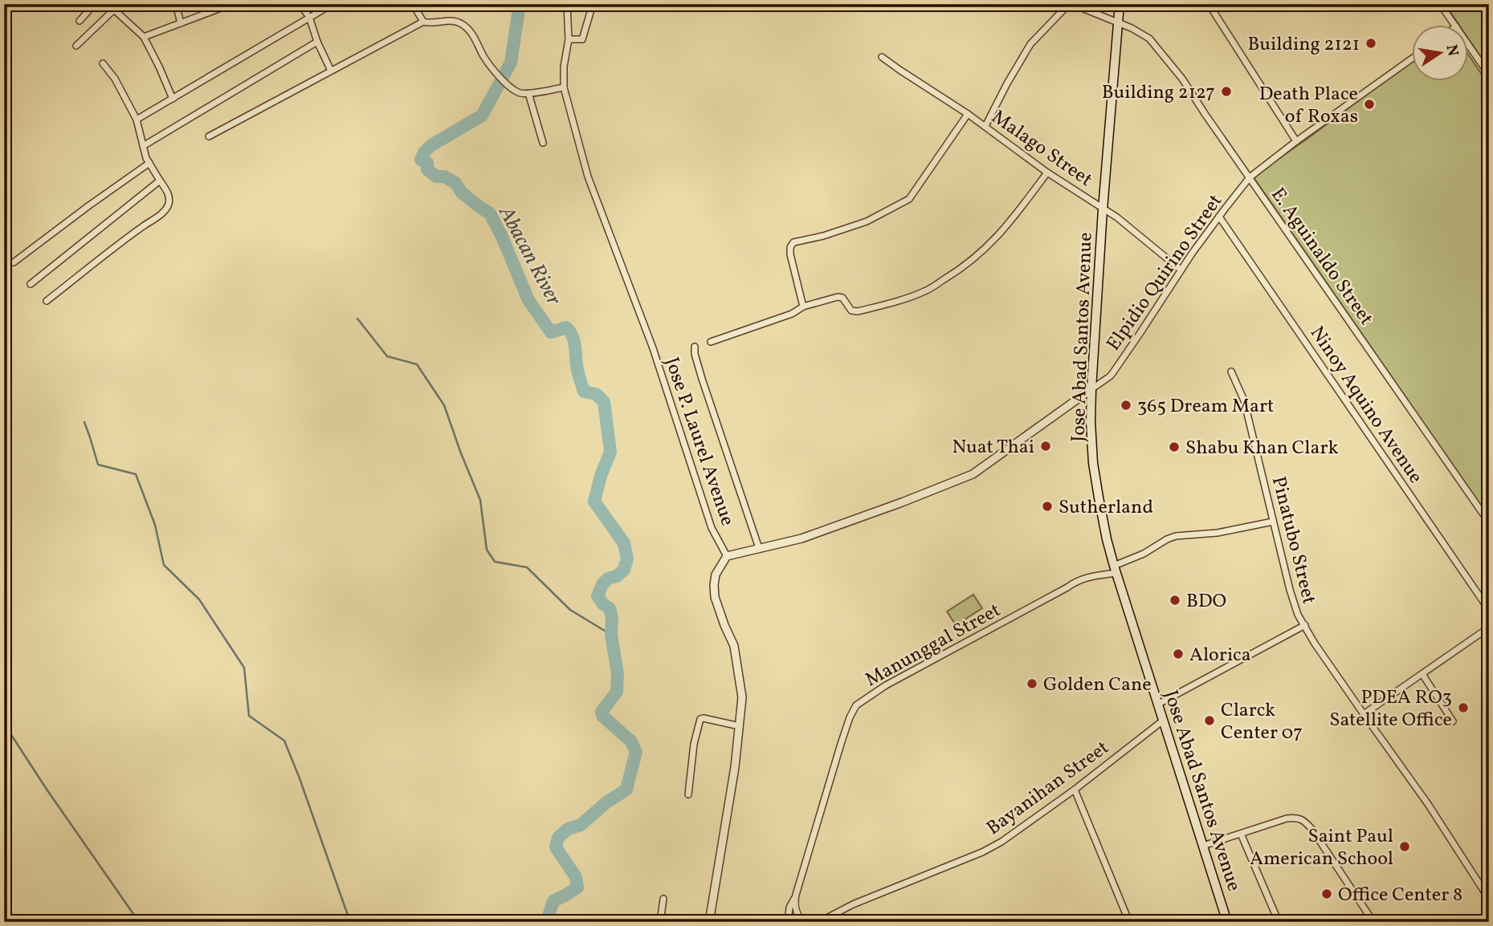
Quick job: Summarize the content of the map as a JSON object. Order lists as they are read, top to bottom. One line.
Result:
{"streets":{"main road":["Jose Abad Santos Avenue"],"street":["Malago Street","E. Aguinaldo Street","Elpidio Quirino Street","Ninoy Aquino Avenue","Jose P. Laurel Avenue","Pinatubo Street","Manunggal Street","Bayanihan Street"]},"crossings":[["Malago Street","Elpidio Quirino Street"],["Malago Street","Jose Abad Santos Avenue"],["E. Aguinaldo Street","Elpidio Quirino Street"],["E. Aguinaldo Street","Jose Abad Santos Avenue"],["Elpidio Quirino Street","Jose Abad Santos Avenue"],["Elpidio Quirino Street","Ninoy Aquino Avenue"],["Elpidio Quirino Street","Jose P. Laurel Avenue"],["Jose Abad Santos Avenue","Manunggal Street"],["Jose Abad Santos Avenue","Bayanihan Street"],["Pinatubo Street","Manunggal Street"]],"water":["Abacan River"],"places":["Building 2121","Building 2127","Death Place of Roxas","365 Dream Mart","Nuat Thai","Shabu Khan Clark","Sutherland","BDO","Alorica","Golden Cane","PDEA RO3 Satellite Office","Clarck Center 07","Saint Paul American School","Office Center 8"],"north":"right"}
